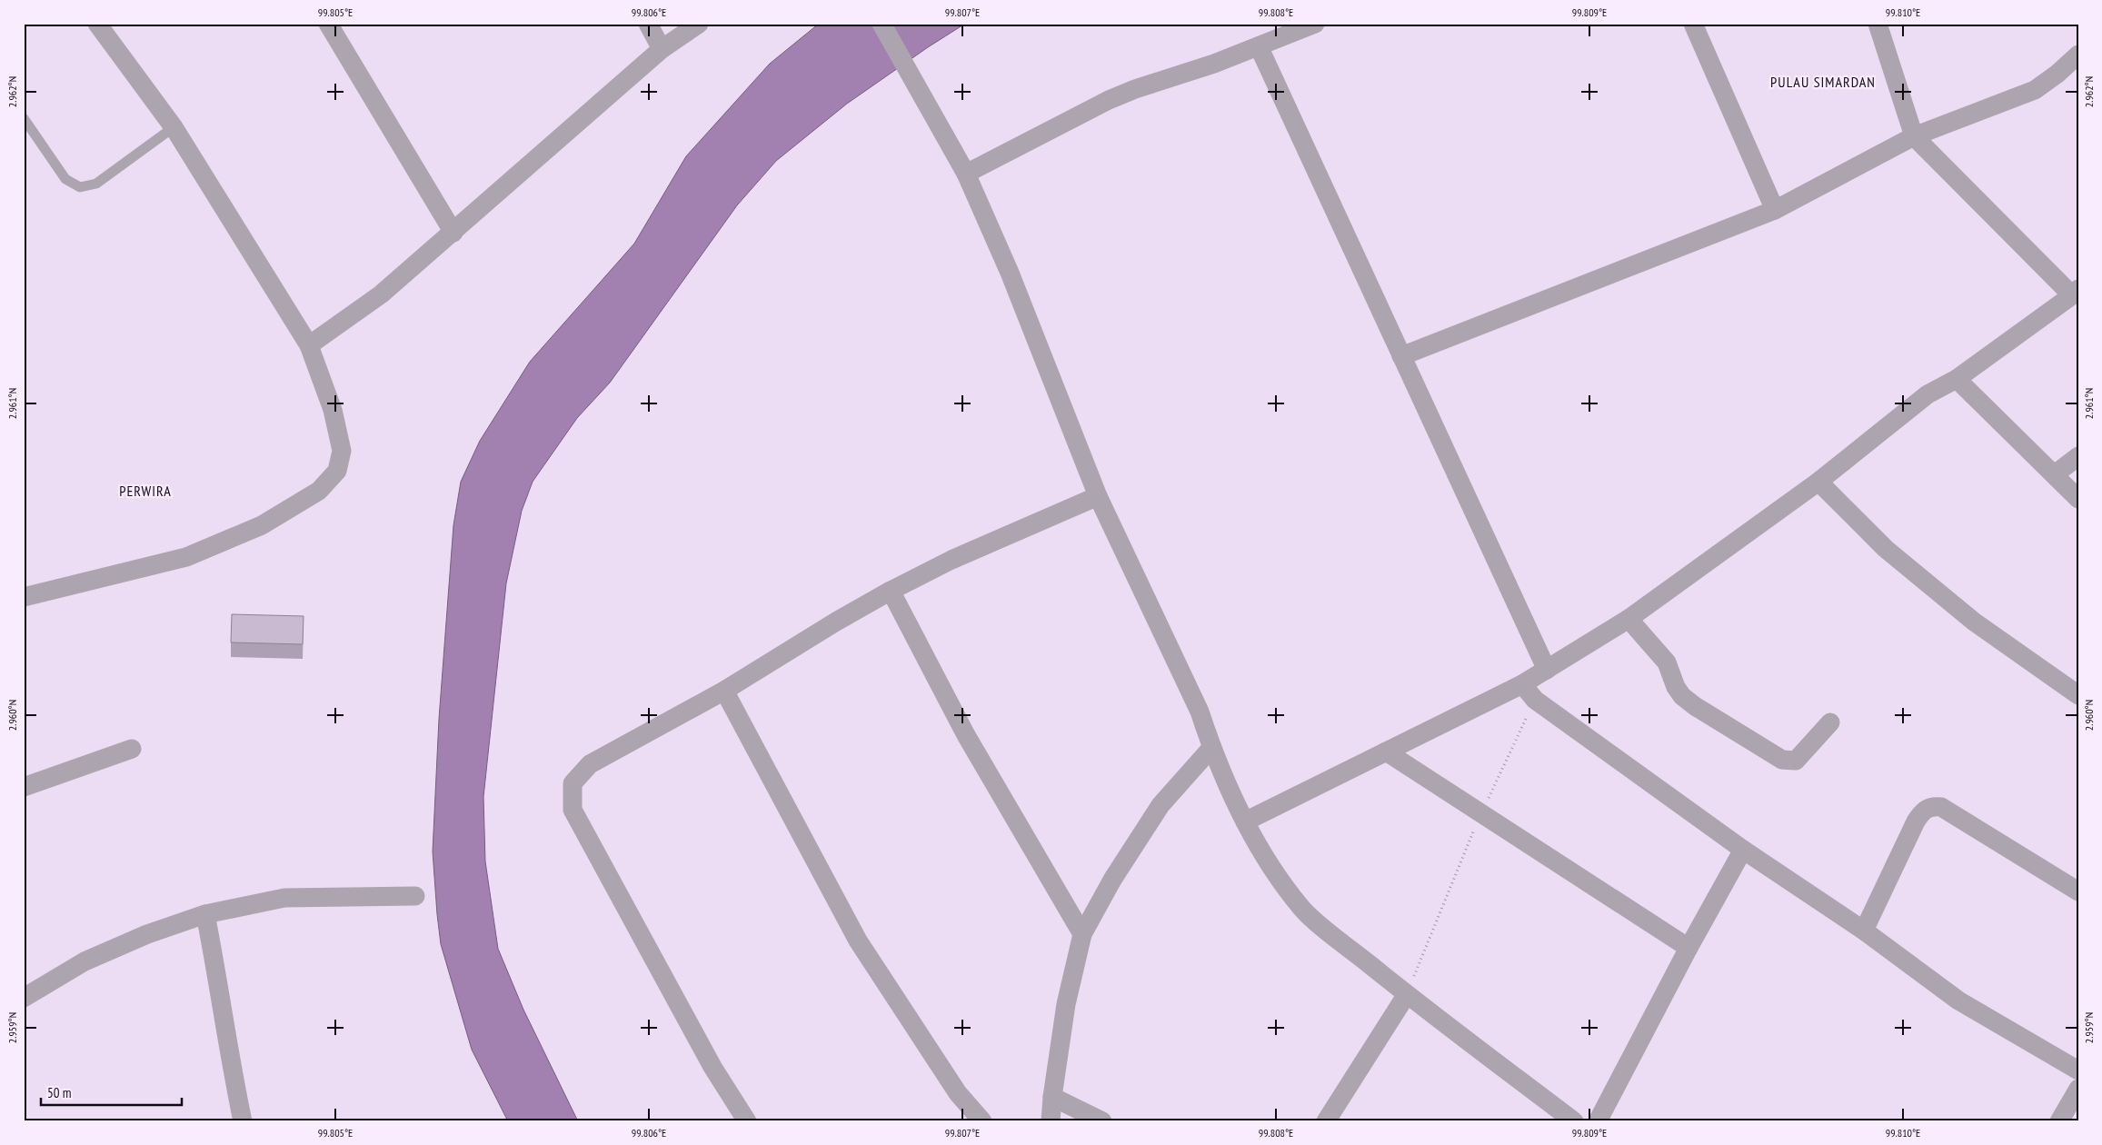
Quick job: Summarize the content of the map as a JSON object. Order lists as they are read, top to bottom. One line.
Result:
{"districts":["PULAU SIMARDAN","PERWIRA"],"scale_bar":"50 m","coordinates":["99.805°E","99.806°E","99.807°E","99.808°E","99.809°E","99.810°E","2.962°N","2.961°N","2.960°N","2.959°N"]}
